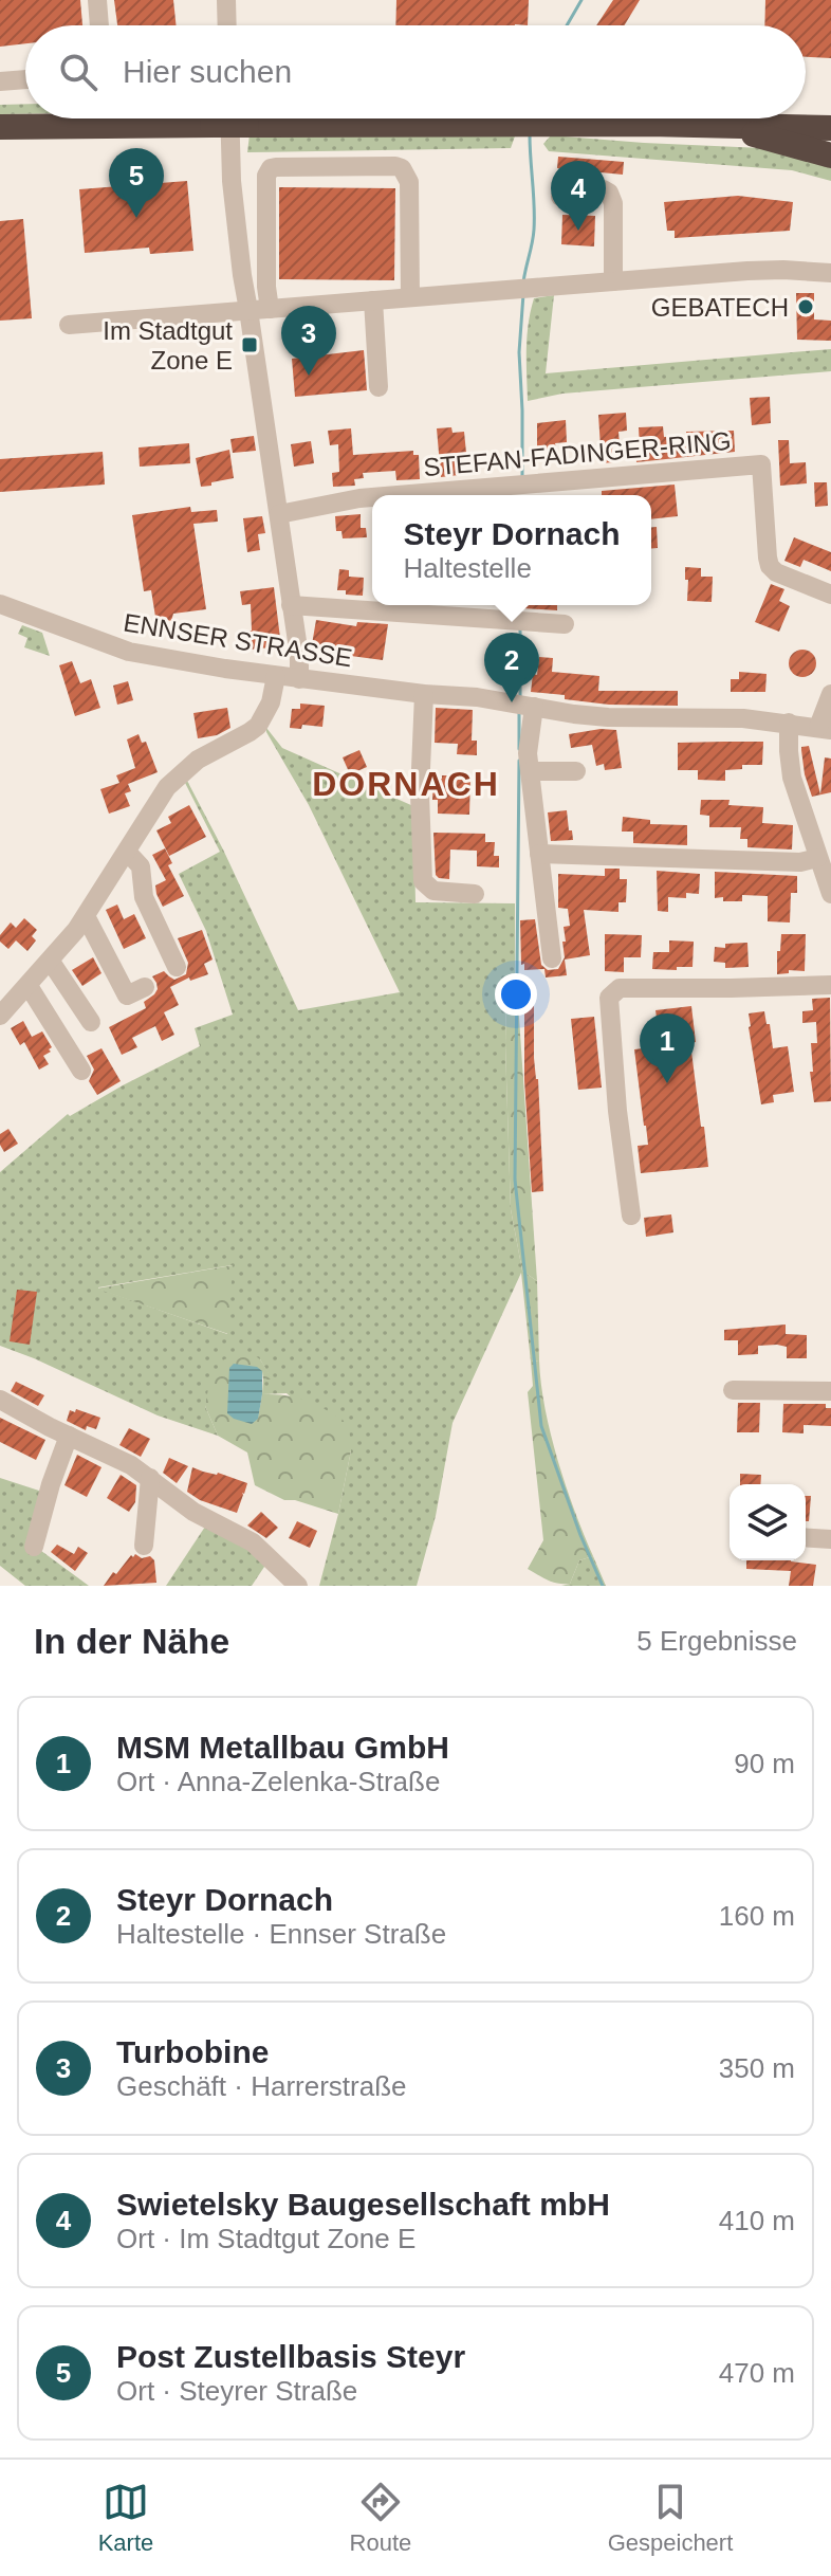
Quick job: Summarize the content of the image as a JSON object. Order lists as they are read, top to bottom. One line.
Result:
{"streets":{"street":["STEFAN-FADINGER-RING","ENNSER STRASSE"]},"districts":["DORNACH"],"places":{"other":["GEBATECH"],"transit":["Im Stadtgut Zone E"]},"page":{"search":"Hier suchen","pins":["5","4","3","2","1"],"popup":["Steyr Dornach","Haltestelle"],"heading":["In der Nähe","5 Ergebnisse"],"list":[{"mark":"1","name":"MSM Metallbau GmbH","note":"Ort · Anna-Zelenka-Straße","value":"90 m"},{"mark":"2","name":"Steyr Dornach","note":"Haltestelle · Ennser Straße","value":"160 m"},{"mark":"3","name":"Turbobine","note":"Geschäft · Harrerstraße","value":"350 m"},{"mark":"4","name":"Swietelsky Baugesellschaft mbH","note":"Ort · Im Stadtgut Zone E","value":"410 m"},{"mark":"5","name":"Post Zustellbasis Steyr","note":"Ort · Steyrer Straße","value":"470 m"}],"nav":["Karte","Route","Gespeichert"]}}
